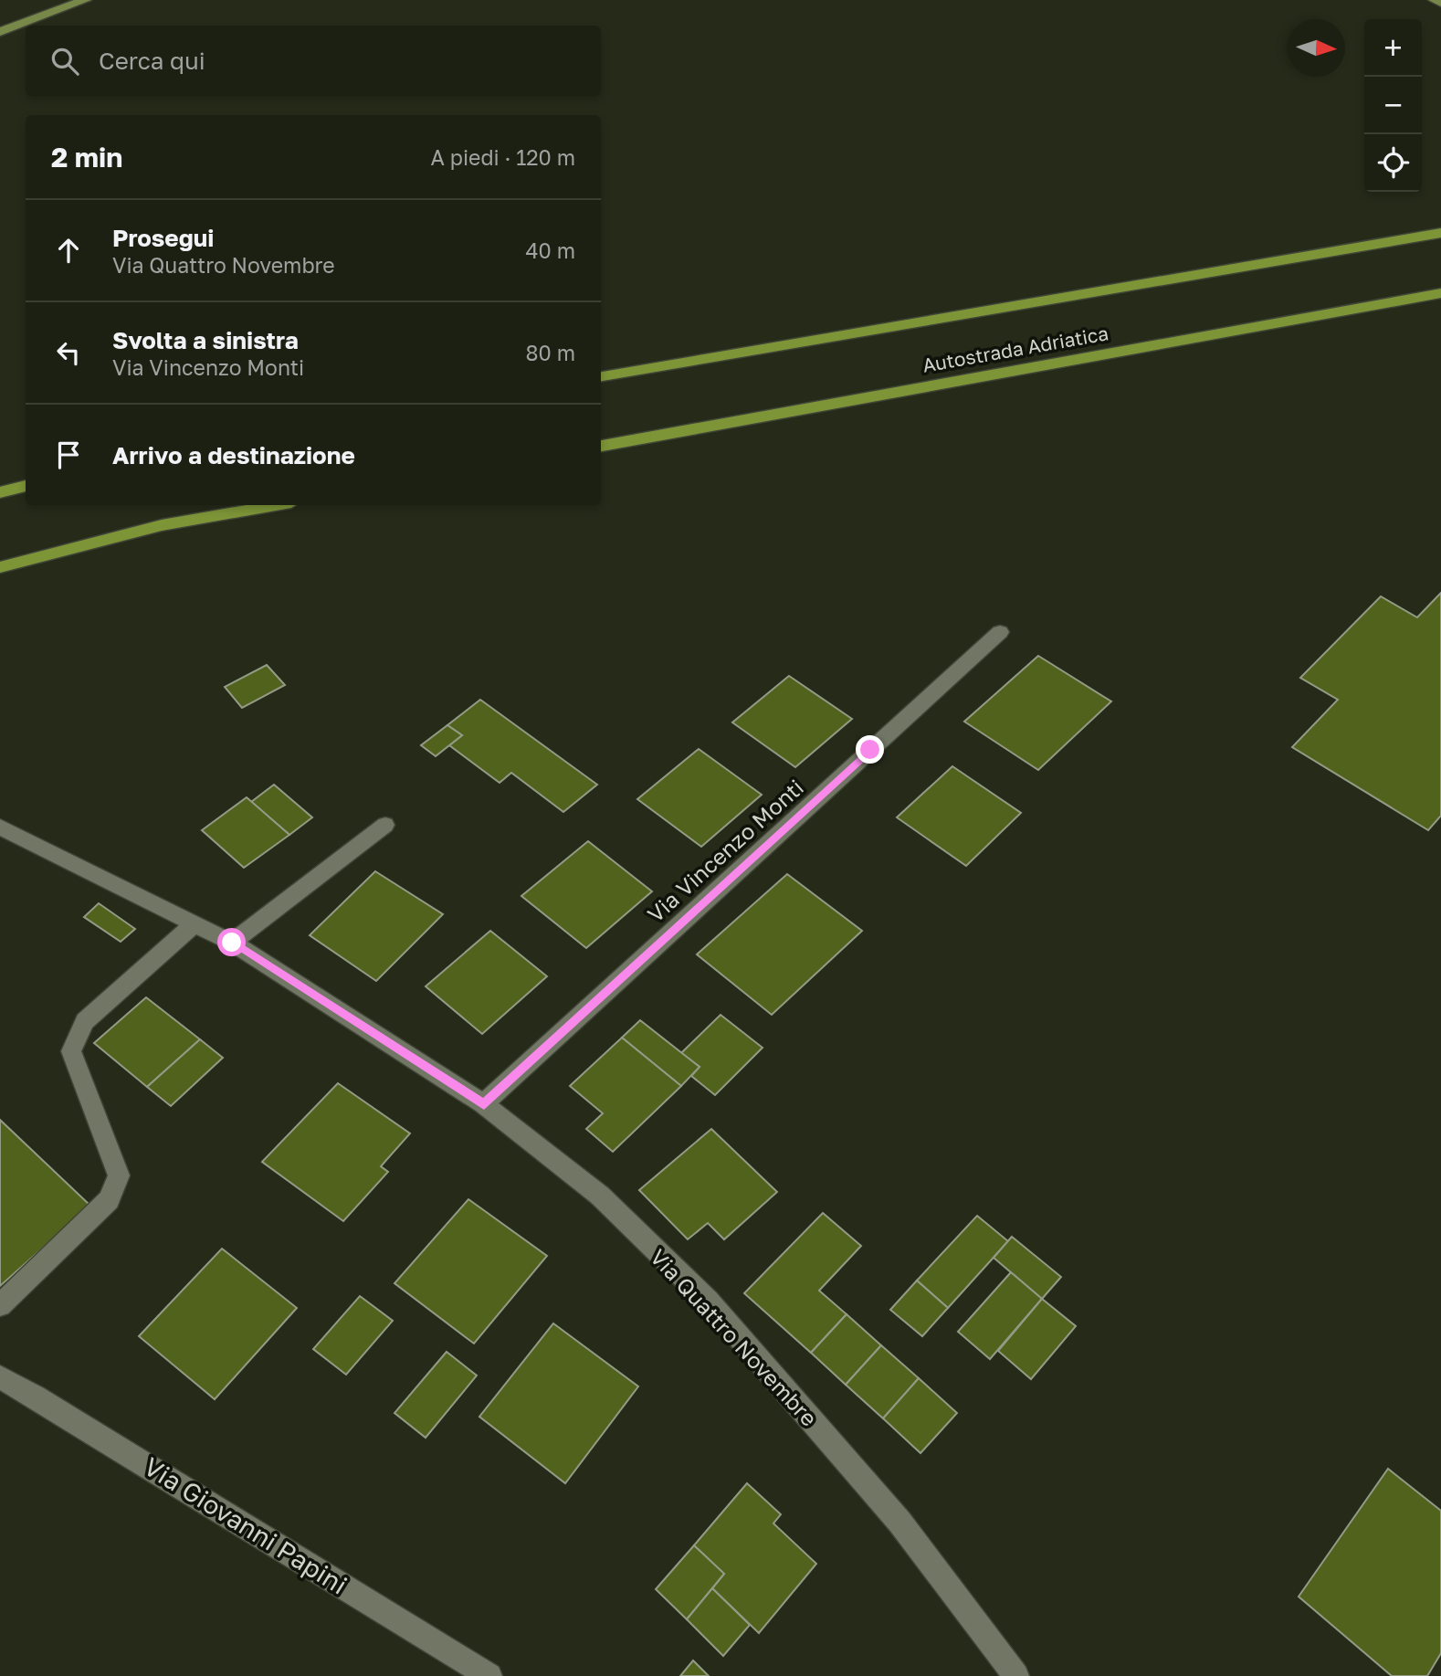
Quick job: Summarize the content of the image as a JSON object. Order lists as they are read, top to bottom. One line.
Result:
{"streets":{"highway":["Autostrada Adriatica"],"street":["Via Vincenzo Monti","Via Quattro Novembre","Via Giovanni Papini"]},"crossings":[["Via Vincenzo Monti","Via Quattro Novembre"]],"north":"right","page":{"map_buttons":["+","−"],"search":"Cerca qui","heading":["2 min","A piedi · 120 m"],"list":[["Prosegui","Via Quattro Novembre","40 m"],["Svolta a sinistra","Via Vincenzo Monti","80 m"],"Arrivo a destinazione"]}}
